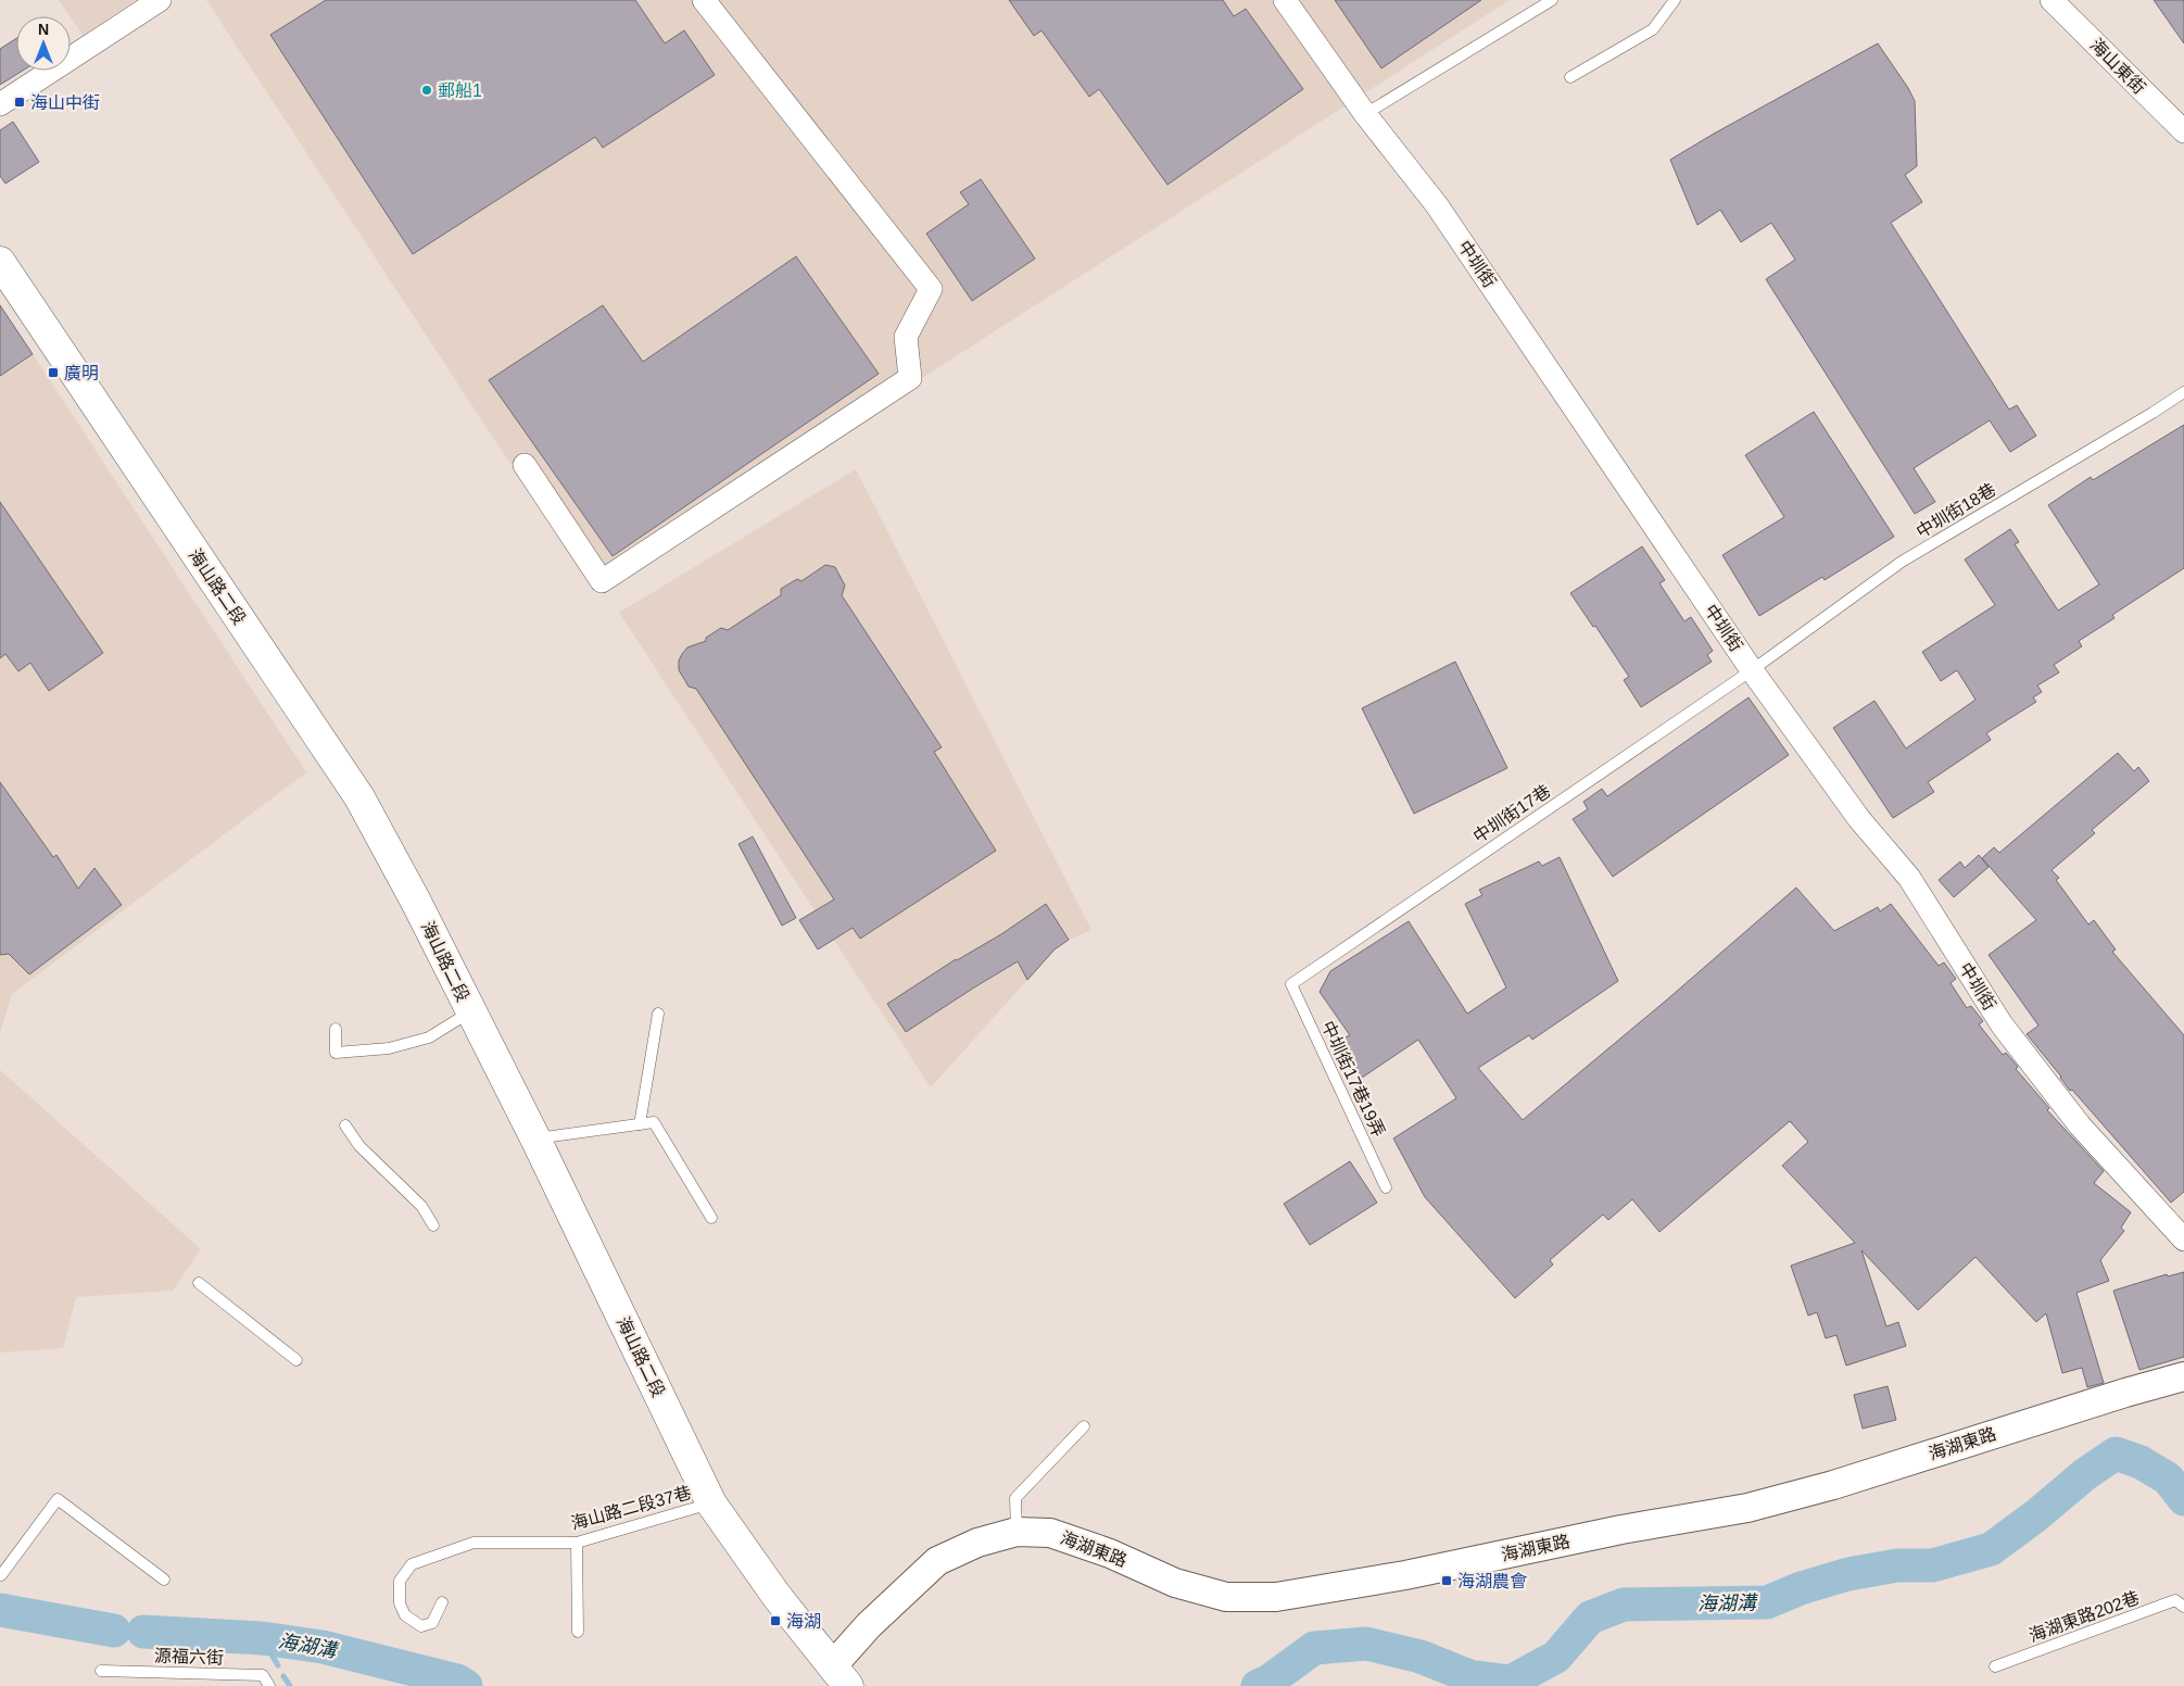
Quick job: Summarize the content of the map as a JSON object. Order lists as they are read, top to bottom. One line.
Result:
{"streets":{"main road":["海山路二段"],"street":["海山東街","中圳街","海湖東路"],"lane":["中圳街18巷","中圳街17巷","中圳街17巷19弄","海山路二段37巷","海湖東路202巷","源福六街"]},"crossings":[["中圳街","中圳街18巷"],["中圳街","中圳街17巷"],["中圳街18巷","中圳街17巷"],["海山路二段","海湖東路"],["海山路二段","海山路二段37巷"],["中圳街17巷","中圳街17巷19弄"]],"water":["海湖溝"],"places":{"other":["郵船1"],"transit":["海山中街","廣明","海湖農會","海湖"]},"north":"top"}
